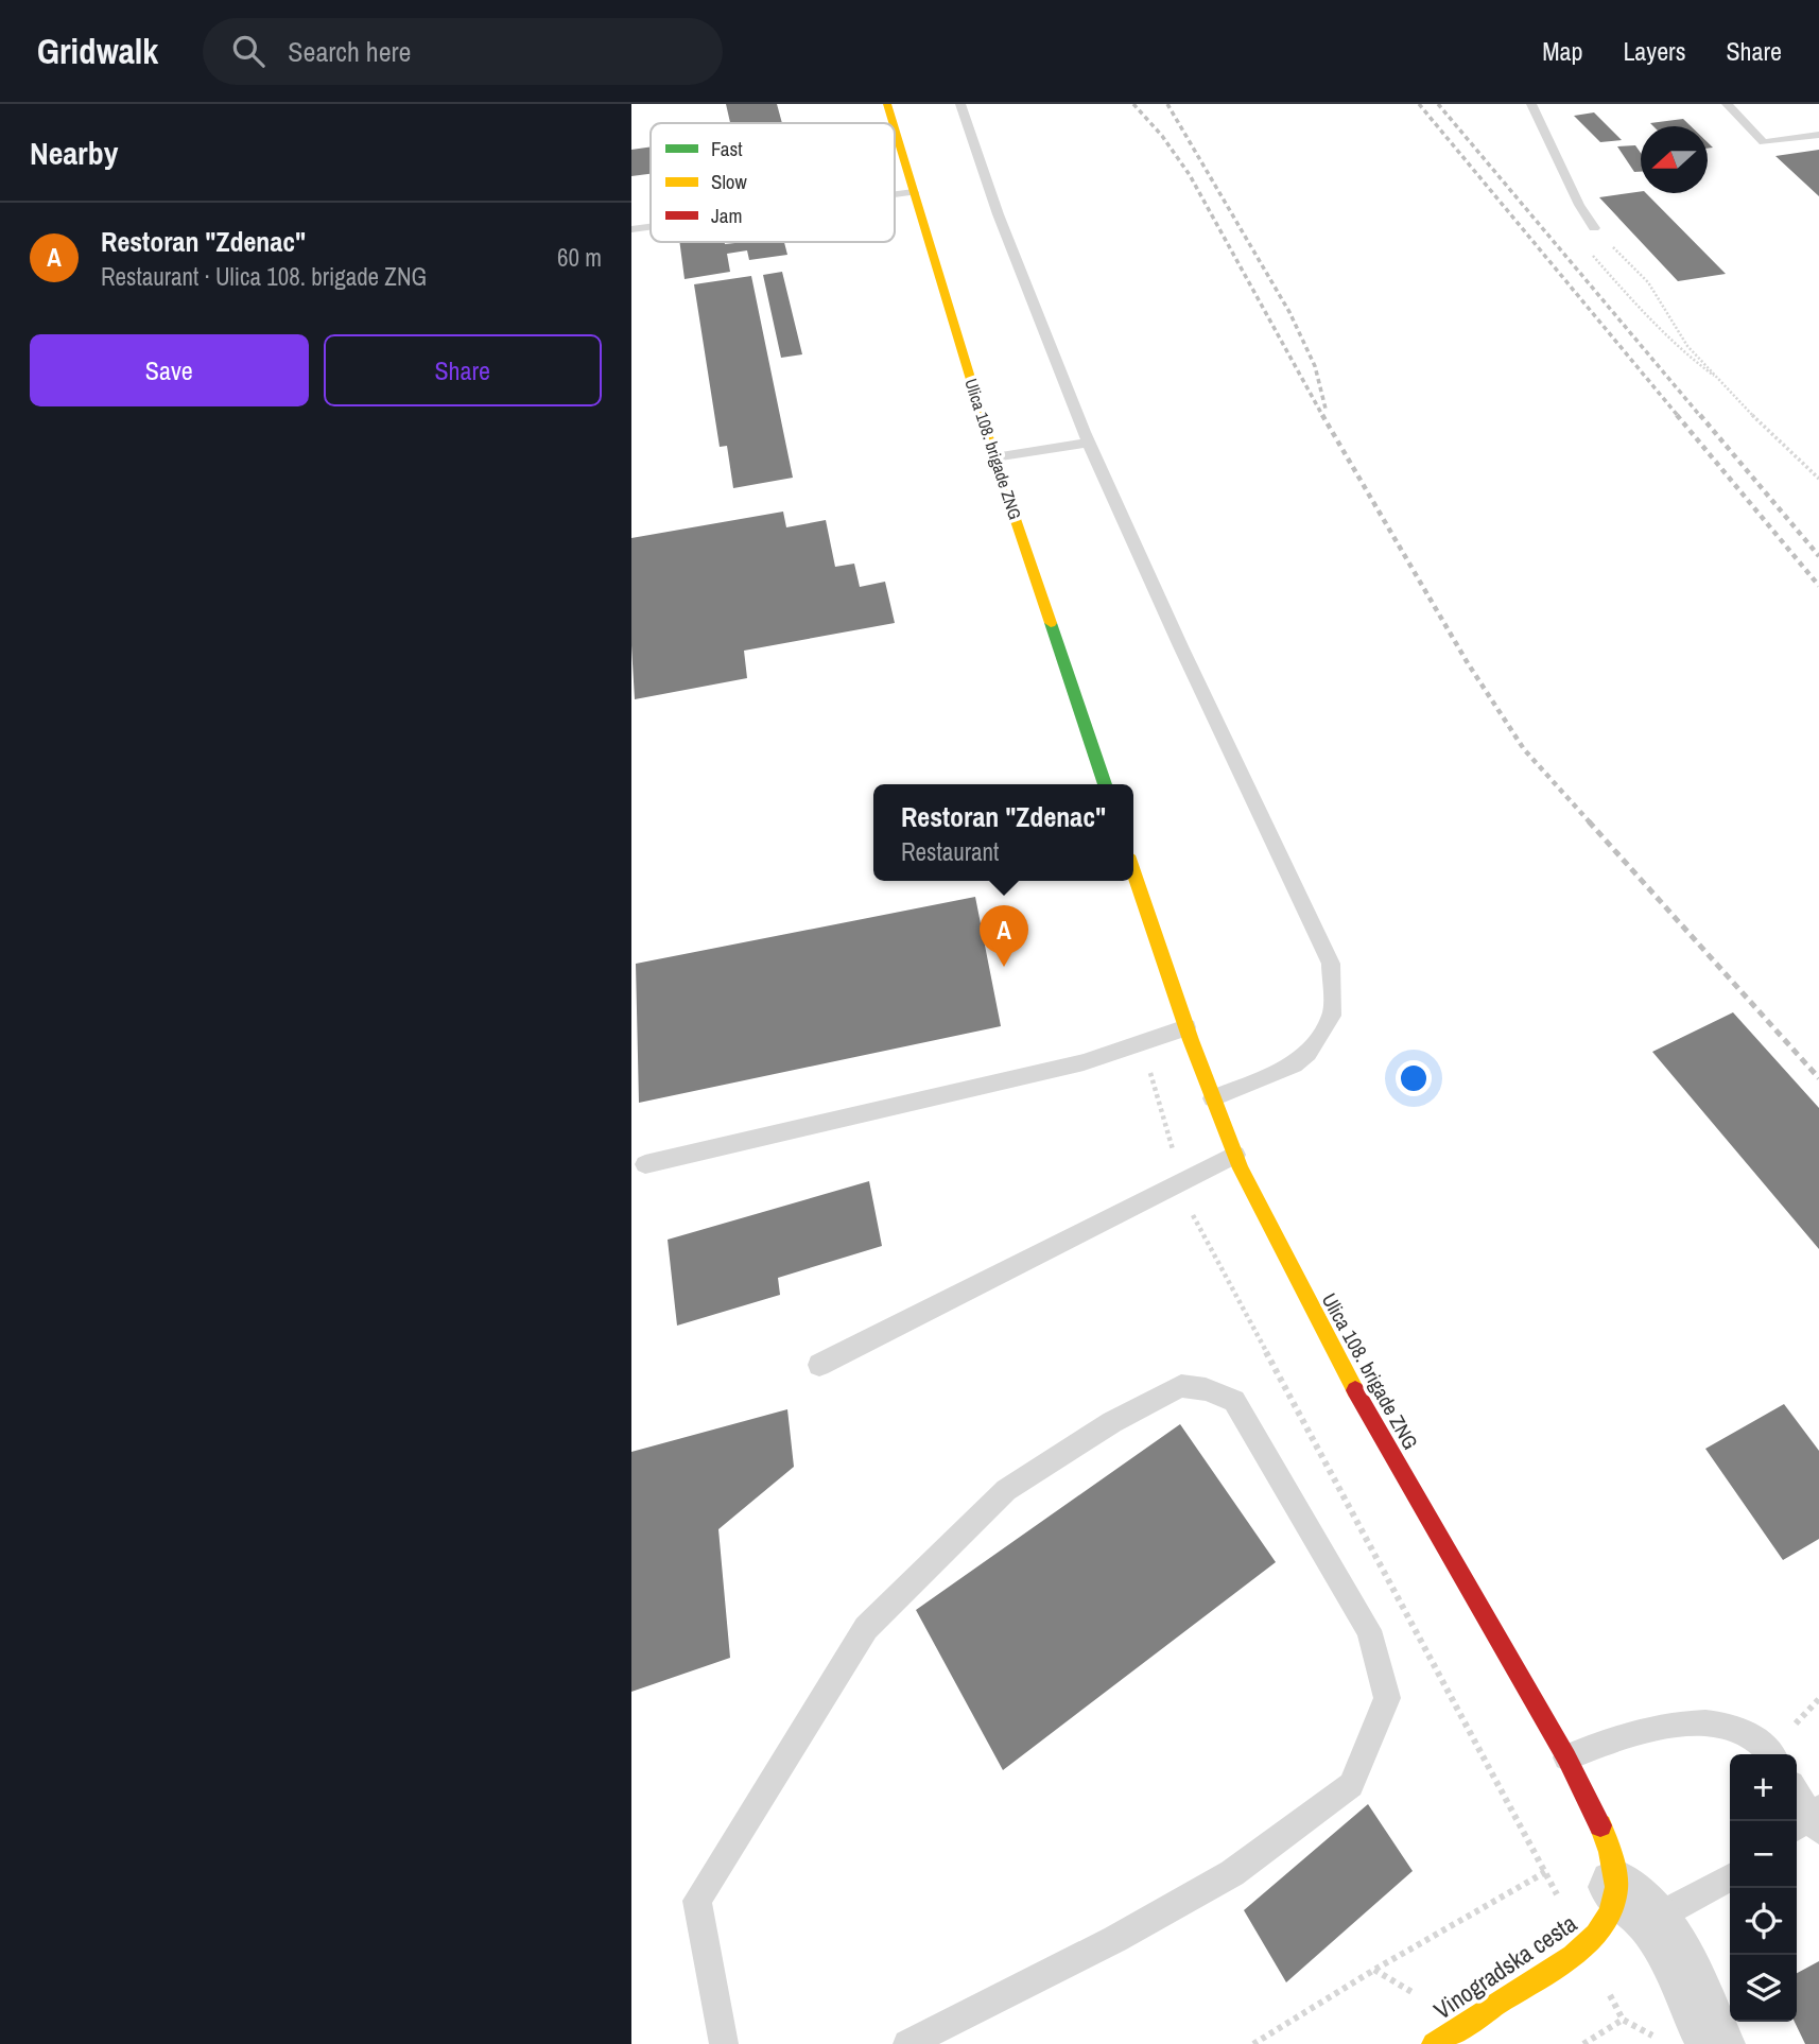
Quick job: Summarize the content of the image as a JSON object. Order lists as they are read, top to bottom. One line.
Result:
{"streets":{"street":["Ulica 108. brigade ZNG","Vinogradska cesta"]},"crossings":[["Ulica 108. brigade ZNG","Vinogradska cesta"]],"legend":["Fast","Slow","Jam"],"north":"left","page":{"header":"Gridwalk","search":"Search here","nav":["Map","Layers","Share"],"heading":"Nearby","list":[{"mark":"A","name":"Restoran \"Zdenac\"","note":"Restaurant · Ulica 108. brigade ZNG","value":"60 m"}],"buttons":["Save","Share"],"popup":["Restoran \"Zdenac\"","Restaurant"],"pins":"A","map_buttons":["+","−"]}}
